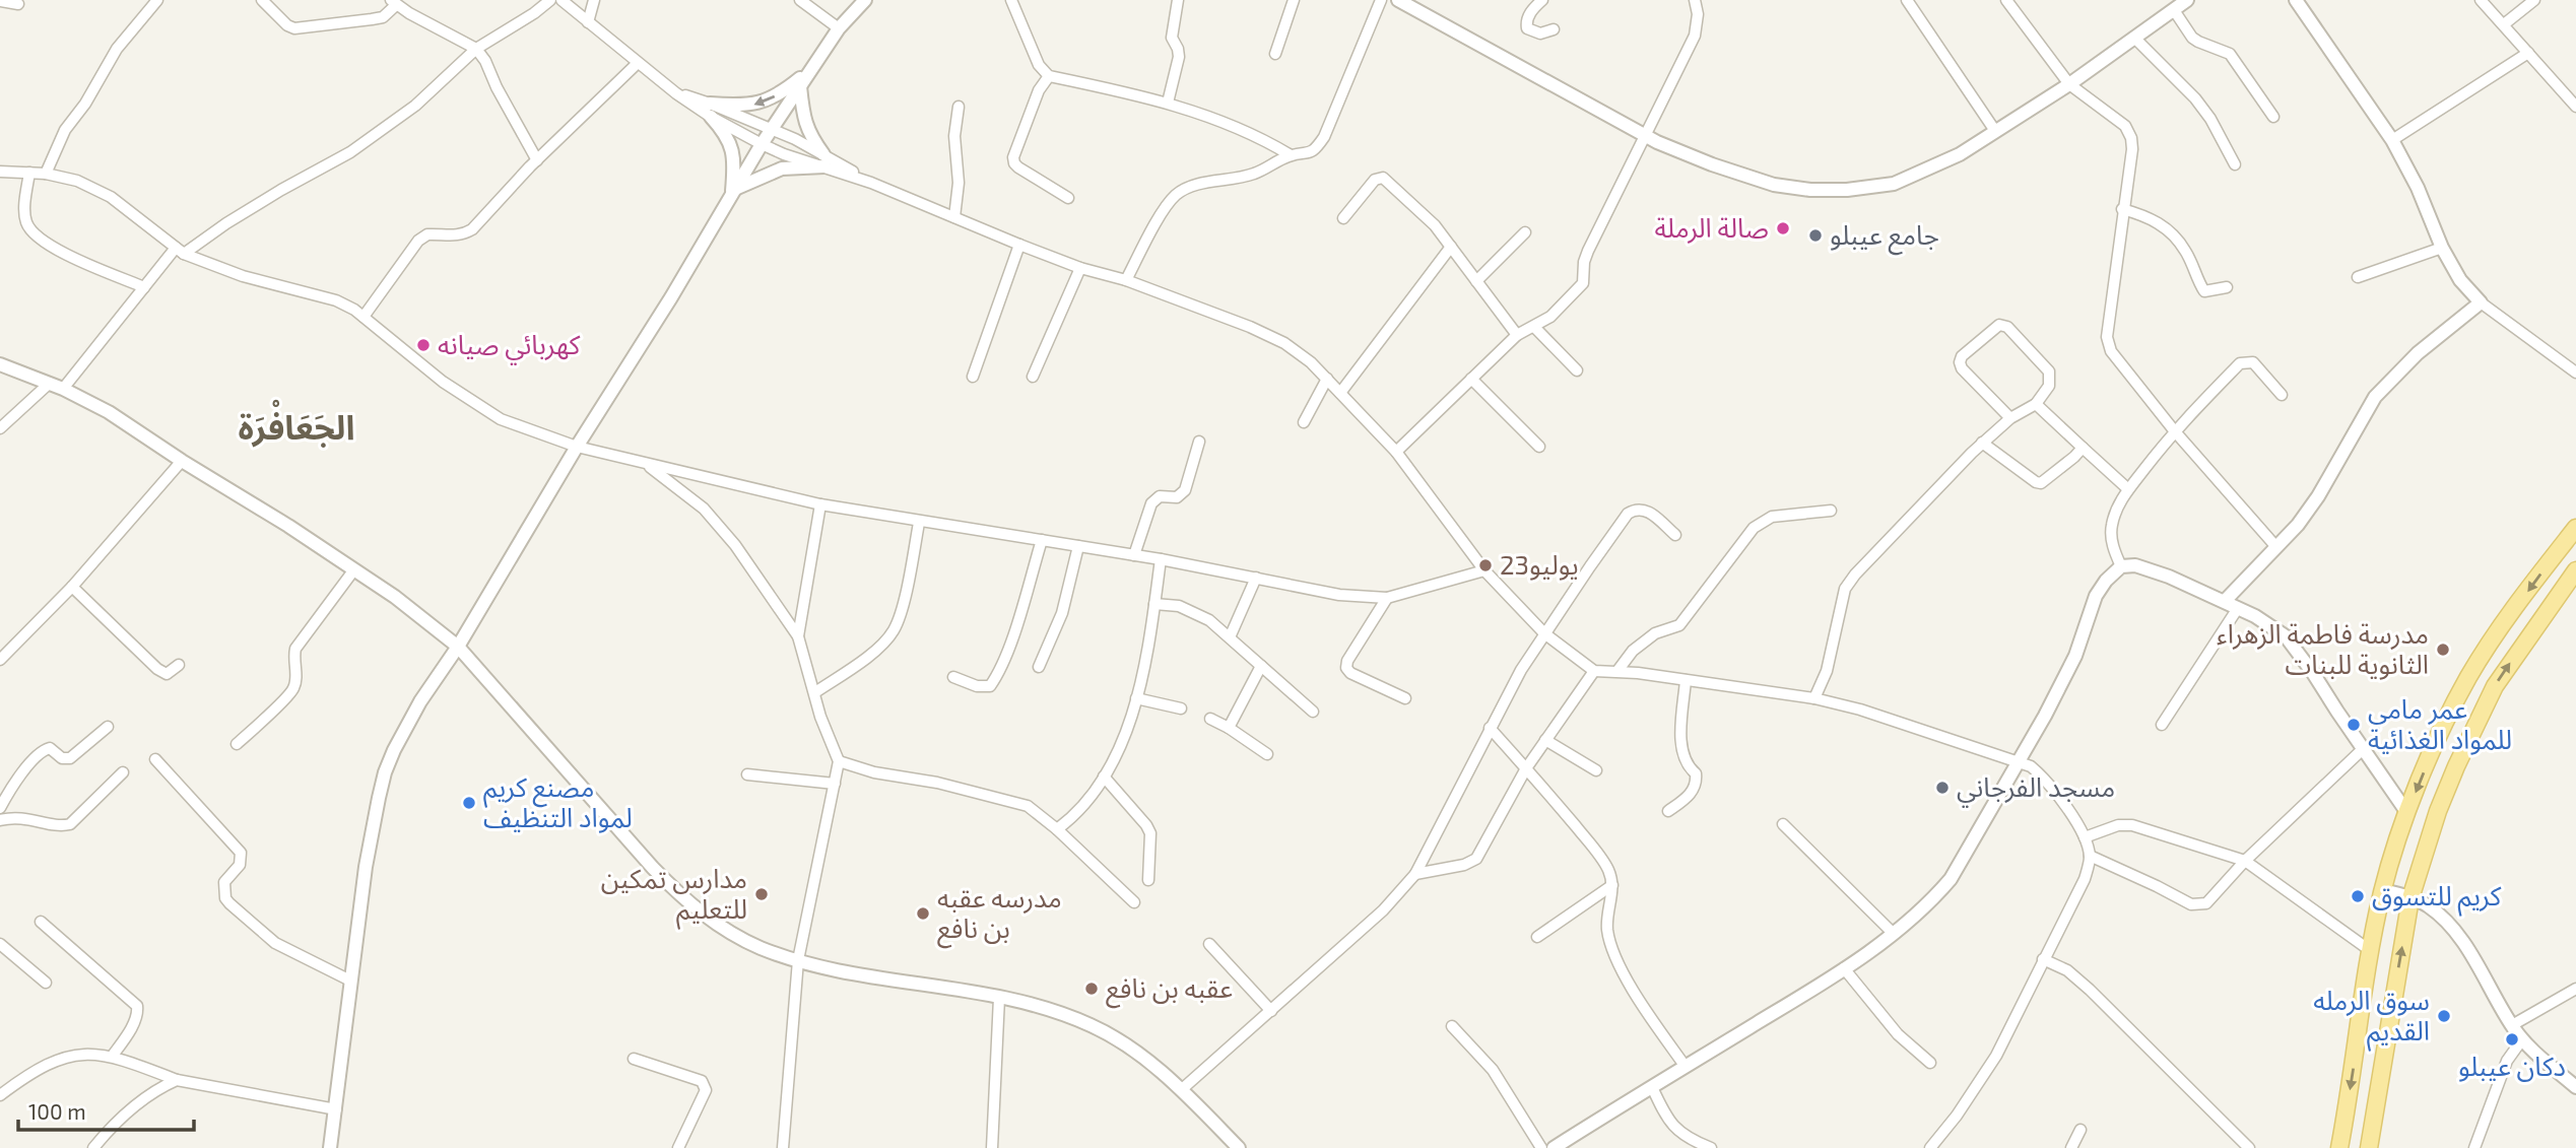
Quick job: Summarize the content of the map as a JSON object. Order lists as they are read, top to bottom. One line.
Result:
{"districts":["الجَعَافْرَة"],"places":["صالة الرملة","جامع عيبلو","كهربائي صيانه","23يوليو","مدرسة فاطمة الزهراء الثانوية للبنات","عمر مامي للمواد الغذائية","مسجد الفرجاني","مصنع كريم لمواد التنظيف","مدارس تمكين للتعليم","كريم للتسوق","مدرسه عقبه بن نافع","عقبه بن نافع","سوق الرمله القديم","دكان عيبلو"],"scale_bar":"100 m"}
